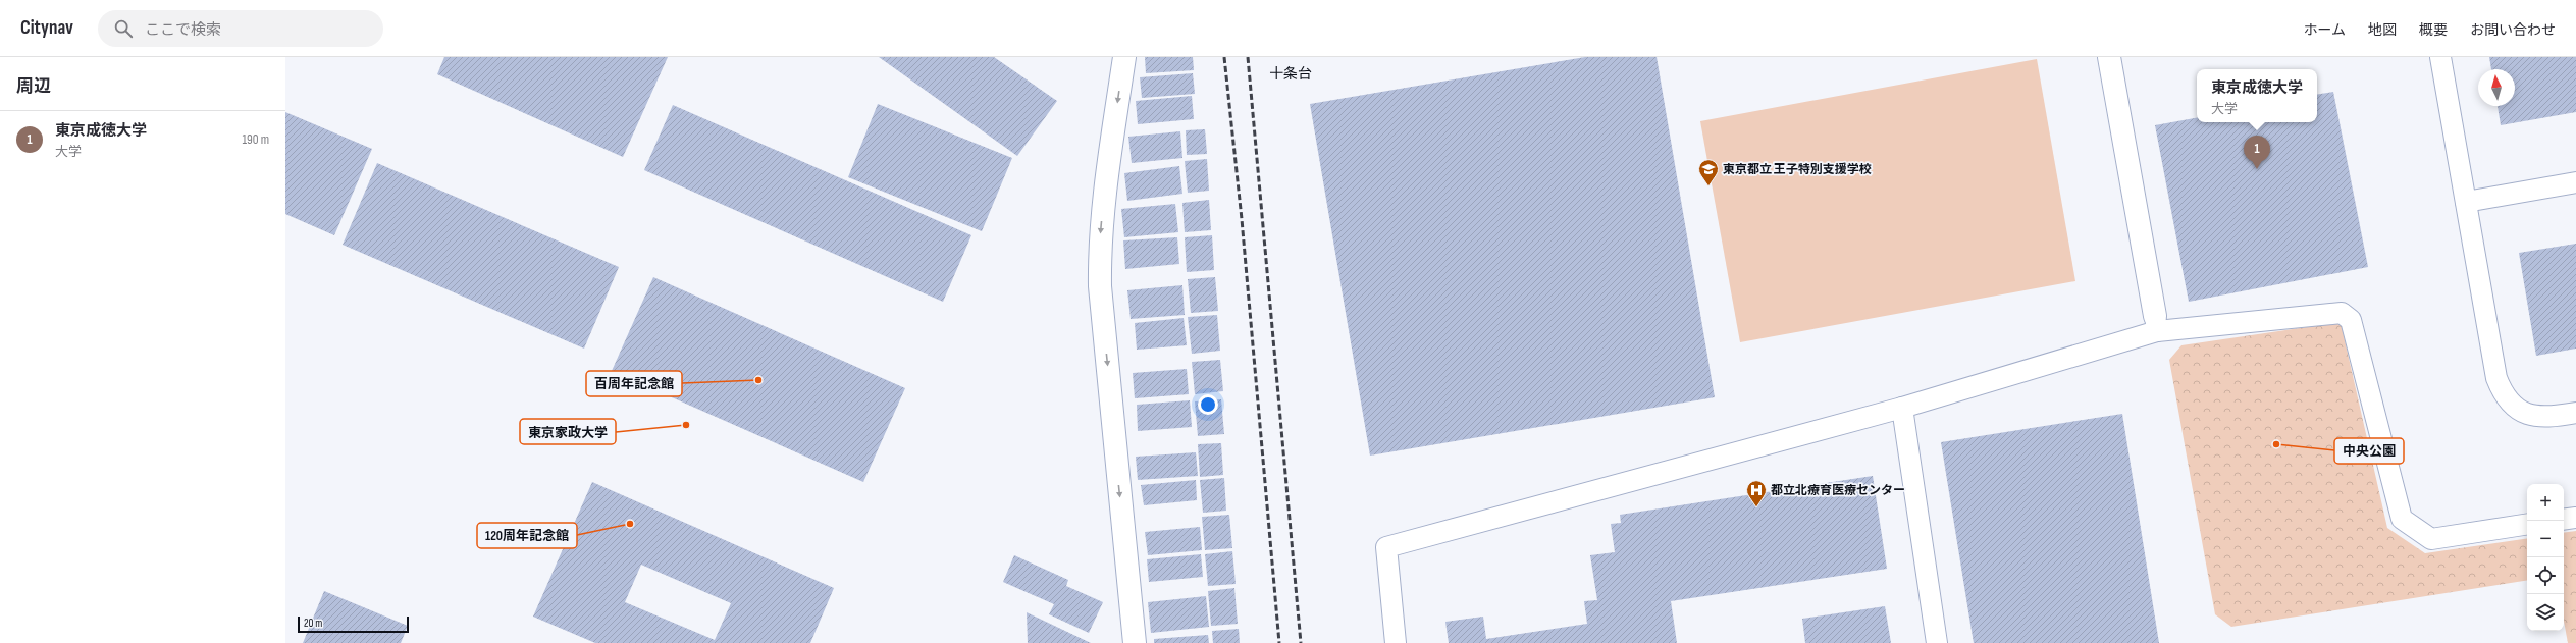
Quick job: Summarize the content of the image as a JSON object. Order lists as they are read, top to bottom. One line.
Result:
{"districts":["十条台"],"places":{"school or university":["東京都立 王子特別支援学校"],"other":["百周年記念館","東京家政大学","中央公園","120周年記念館"],"hospital":["都立北療育医療センター"]},"scale_bar":"20 m","north":"top","page":{"header":"Citynav","search":"ここで検索","nav":["ホーム","地図","概要","お問い合わせ"],"heading":"周辺","popup":["東京成徳大学","大学"],"list":[{"mark":"1","name":"東京成徳大学","note":"大学","value":"190 m"}],"pins":"1","map_buttons":["+","−"],"scale":"20 m"}}
